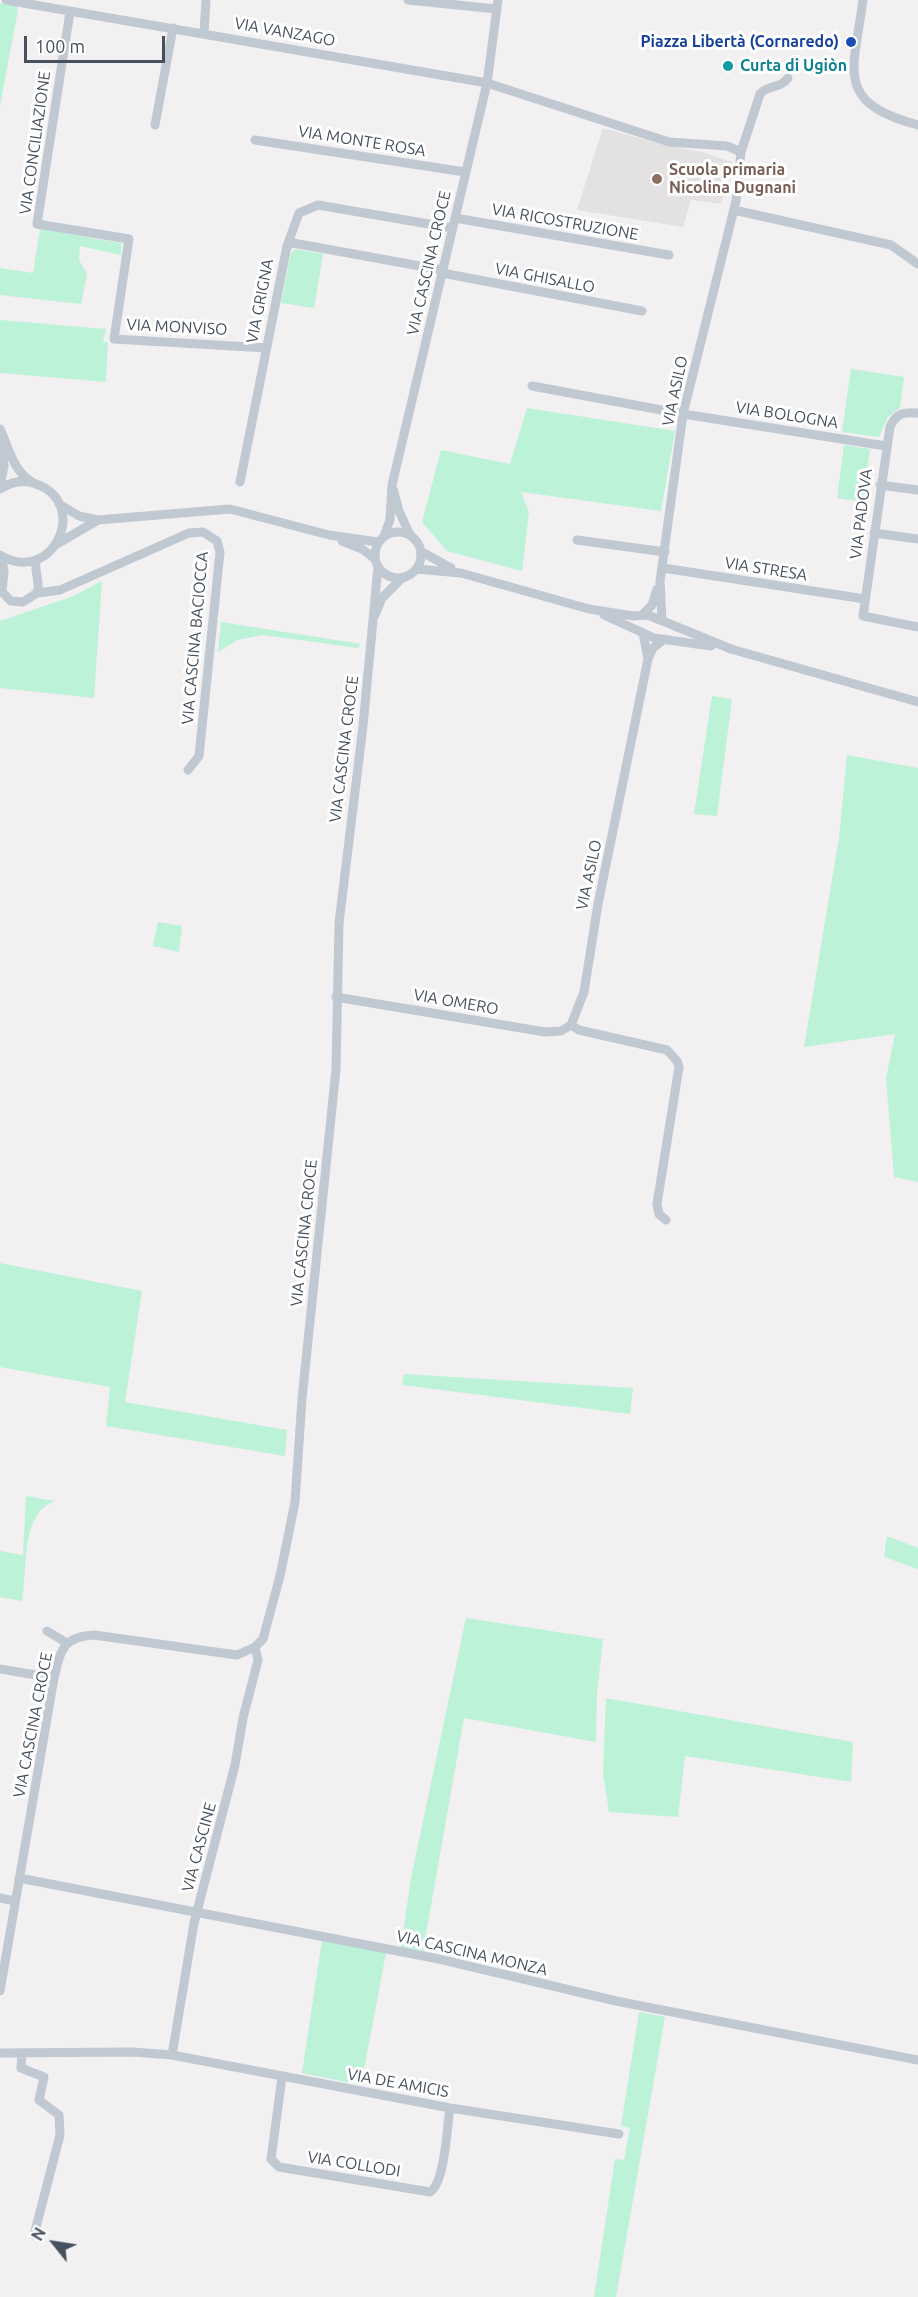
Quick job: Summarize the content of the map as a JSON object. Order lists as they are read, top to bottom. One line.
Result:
{"streets":{"street":["VIA VANZAGO","VIA MONTE ROSA","VIA CONCILIAZIONE","VIA RICOSTRUZIONE","VIA CASCINA CROCE","VIA GHISALLO","VIA GRIGNA","VIA MONVISO","VIA ASILO","VIA BOLOGNA","VIA PADOVA","VIA STRESA","VIA CASCINA BACIOCCA","VIA OMERO","VIA CASCINE","VIA CASCINA MONZA","VIA DE AMICIS","VIA COLLODI"]},"crossings":[["VIA VANZAGO","VIA CONCILIAZIONE"],["VIA VANZAGO","VIA CASCINA CROCE"],["VIA VANZAGO","VIA ASILO"],["VIA MONTE ROSA","VIA CASCINA CROCE"],["VIA CONCILIAZIONE","VIA MONVISO"],["VIA RICOSTRUZIONE","VIA CASCINA CROCE"],["VIA RICOSTRUZIONE","VIA GRIGNA"],["VIA CASCINA CROCE","VIA GHISALLO"],["VIA CASCINA CROCE","VIA GRIGNA"],["VIA CASCINA CROCE","VIA OMERO"],["VIA CASCINA CROCE","VIA CASCINE"],["VIA CASCINA CROCE","VIA CASCINA MONZA"],["VIA GHISALLO","VIA GRIGNA"],["VIA GRIGNA","VIA MONVISO"],["VIA ASILO","VIA BOLOGNA"],["VIA ASILO","VIA STRESA"],["VIA ASILO","VIA OMERO"],["VIA BOLOGNA","VIA PADOVA"],["VIA PADOVA","VIA STRESA"],["VIA CASCINE","VIA CASCINA MONZA"],["VIA CASCINE","VIA DE AMICIS"],["VIA DE AMICIS","VIA COLLODI"]],"places":["Piazza Libertà (Cornaredo)","Curta di Ugiòn","Scuola primaria Nicolina Dugnani"],"scale_bar":"100 m","north":"top left"}
